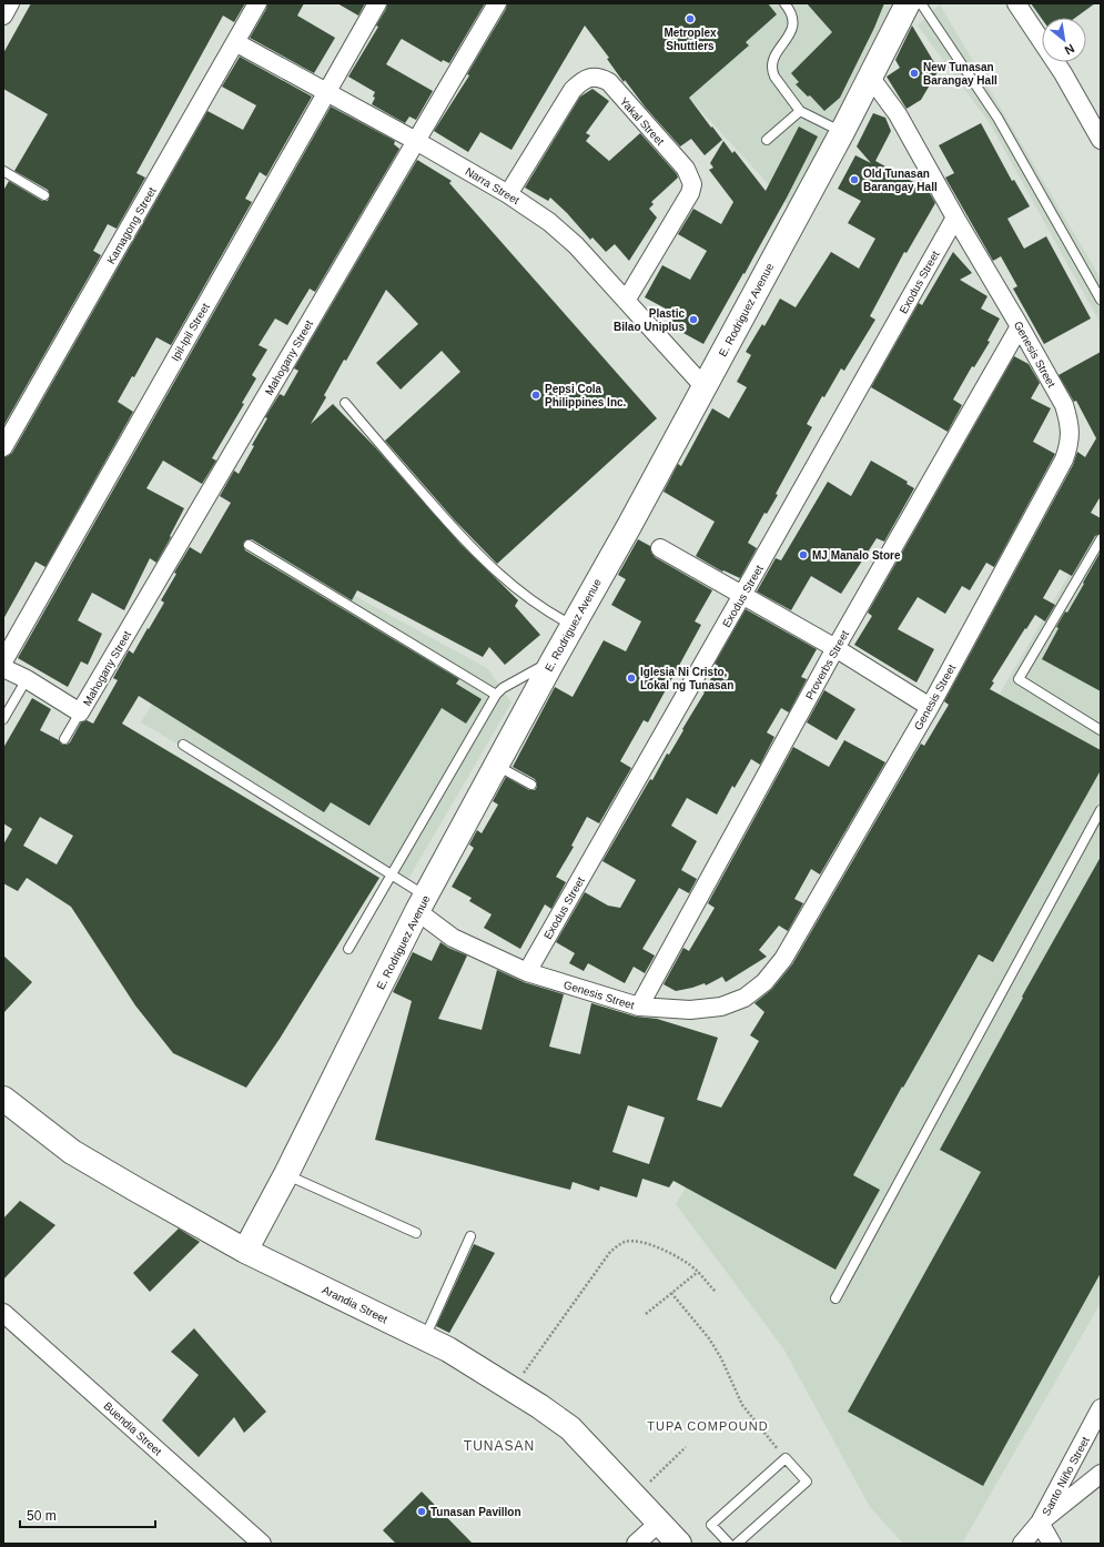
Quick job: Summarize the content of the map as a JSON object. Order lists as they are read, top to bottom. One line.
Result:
{"streets":{"street":["Yakal Street","Narra Street","Kamagong Street","Exodus Street","E. Rodriguez Avenue","Ipil-Ipil Street","Genesis Street","Mahogany Street","Proverbs Street","Arandia Street","Buendia Street","Santo Niño Street"]},"crossings":[["Yakal Street","Narra Street"],["Narra Street","Kamagong Street"],["Narra Street","E. Rodriguez Avenue"],["Narra Street","Ipil-Ipil Street"],["Narra Street","Mahogany Street"],["Exodus Street","Genesis Street"],["E. Rodriguez Avenue","Genesis Street"],["E. Rodriguez Avenue","Arandia Street"],["Genesis Street","Proverbs Street"]],"districts":["TUPA COMPOUND","TUNASAN"],"places":["Metroplex Shuttlers","New Tunasan Barangay Hall","Old Tunasan Barangay Hall","Plastic Bilao Uniplus","Pepsi Cola Philippines Inc.","MJ Manalo Store","Iglesia Ni Cristo, Lokal ng Tunasan","Tunasan Pavillon"],"scale_bar":"50 m","north":"bottom right"}
